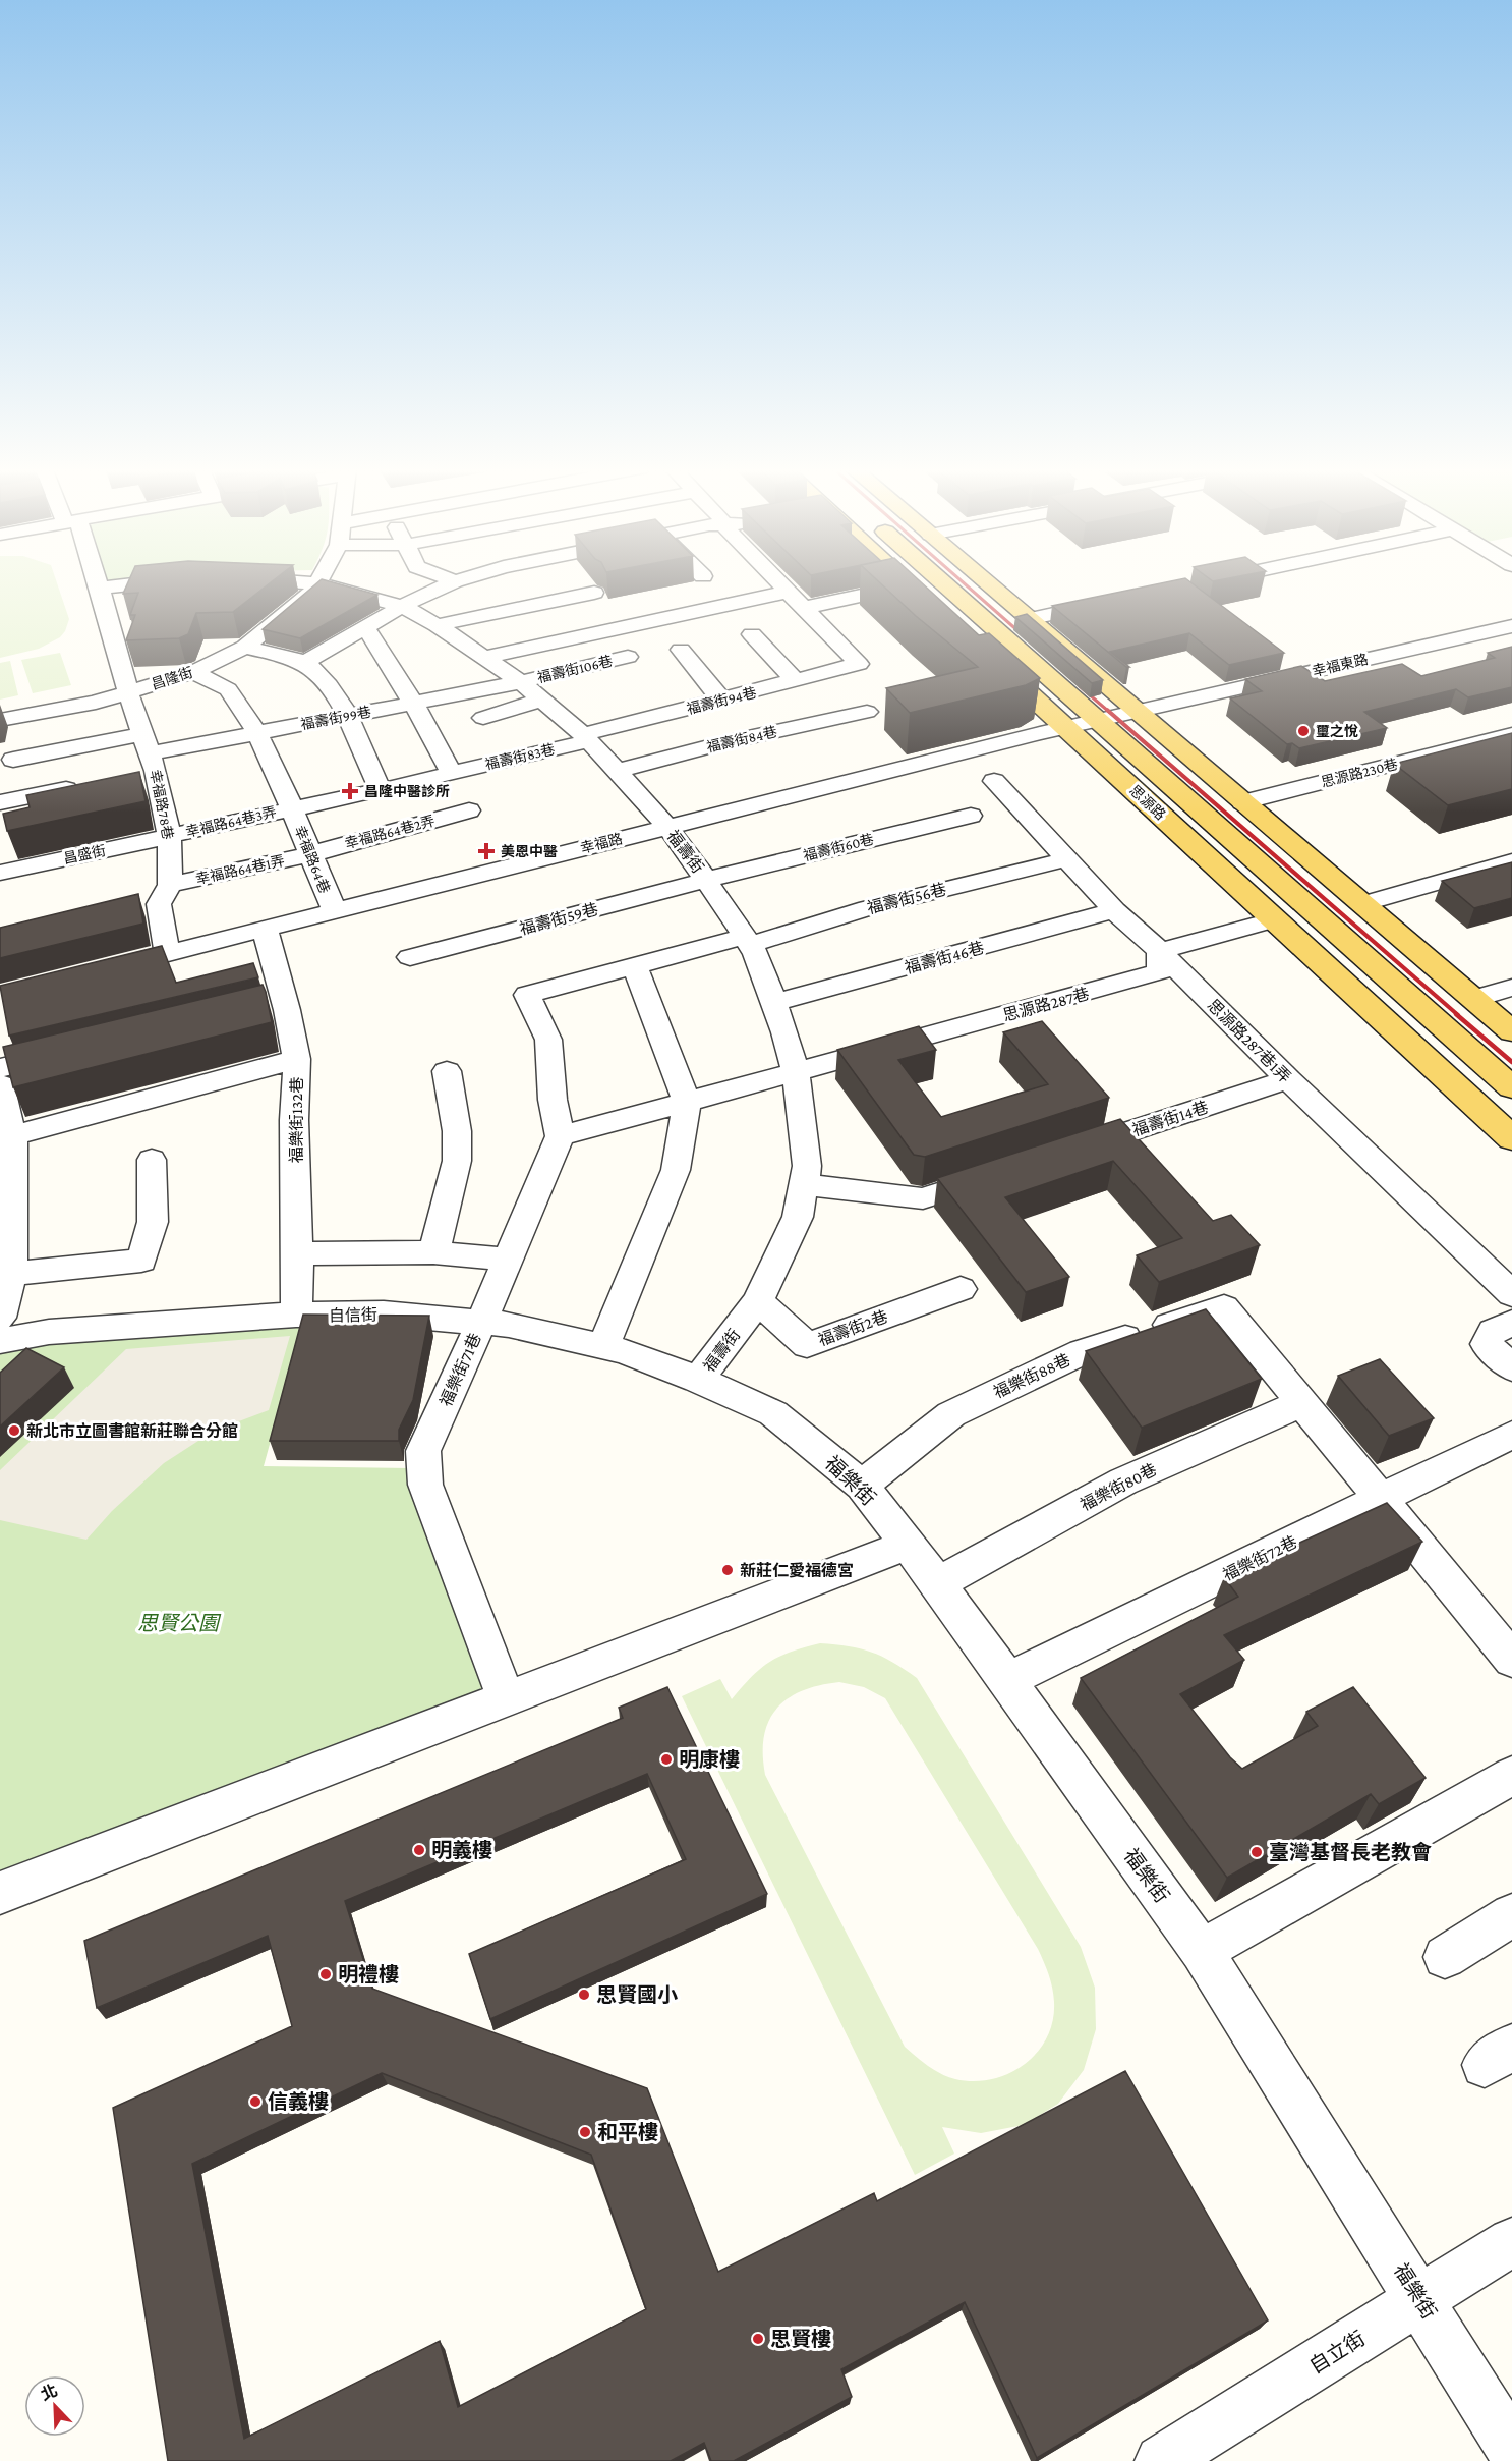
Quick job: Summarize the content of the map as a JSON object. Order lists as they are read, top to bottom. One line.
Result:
{"streets":{"main road":["思源路"],"street":["幸福東路","福壽街106巷","昌隆街","福壽街94巷","福壽街99巷","福壽街84巷","福壽街83巷","思源路230巷","幸福路78巷","幸福路64巷3弄","幸福路64巷2弄","幸福路","福壽街60巷","福壽街","昌盛街","幸福路64巷","幸福路64巷1弄","福壽街56巷","福壽街59巷","福壽街46巷","思源路287巷","思源路287巷1弄","福壽街14巷","福樂街132巷","自信街","福壽街2巷","福樂街71巷","福樂街88巷","福樂街","福樂街80巷","福樂街72巷","自立街"]},"crossings":[["幸福東路","思源路"],["幸福東路","幸福路"],["福壽街106巷","福壽街99巷"],["福壽街106巷","福壽街"],["昌隆街","幸福路78巷"],["昌隆街","福壽街"],["昌隆街","幸福路64巷"],["福壽街94巷","福壽街83巷"],["福壽街94巷","福壽街"],["福壽街99巷","幸福路78巷"],["福壽街99巷","福壽街"],["福壽街99巷","幸福路64巷"],["福壽街84巷","福壽街"],["福壽街83巷","幸福路64巷3弄"],["福壽街83巷","福壽街"],["思源路","幸福路"],["幸福路78巷","幸福路64巷3弄"],["幸福路78巷","幸福路"],["幸福路78巷","昌盛街"],["幸福路78巷","幸福路64巷1弄"],["幸福路64巷3弄","昌盛街"],["幸福路64巷3弄","幸福路64巷"],["幸福路64巷2弄","幸福路64巷"],["幸福路64巷2弄","幸福路64巷1弄"],["幸福路","福壽街"],["幸福路","幸福路64巷"],["幸福路","福樂街132巷"],["福壽街60巷","福壽街"],["福壽街60巷","福壽街59巷"],["福壽街","福壽街56巷"],["福壽街","福壽街59巷"],["福壽街","福壽街46巷"],["福壽街","思源路287巷"],["福壽街","自信街"],["福壽街","福壽街2巷"],["福壽街","福樂街"],["幸福路64巷","幸福路64巷1弄"],["福壽街56巷","思源路287巷1弄"],["福壽街56巷","福樂街71巷"],["福壽街46巷","思源路287巷1弄"],["思源路287巷","思源路287巷1弄"],["思源路287巷1弄","福壽街14巷"],["福樂街132巷","自信街"],["自信街","福樂街71巷"],["自信街","福樂街"],["福樂街88巷","福樂街"],["福樂街88巷","福樂街80巷"],["福樂街","福樂街80巷"],["福樂街","福樂街72巷"],["福樂街","自立街"]],"parks":["思賢公園"],"places":{"other":["璽之悅","新北市立圖書館新莊聯合分館","新莊仁愛福德宮","明康樓","明義樓","臺灣基督長老教會","明禮樓","思賢國小","信義樓","和平樓","思賢樓"],"health":["昌隆中醫診所","美恩中醫"]},"north":"top left"}
